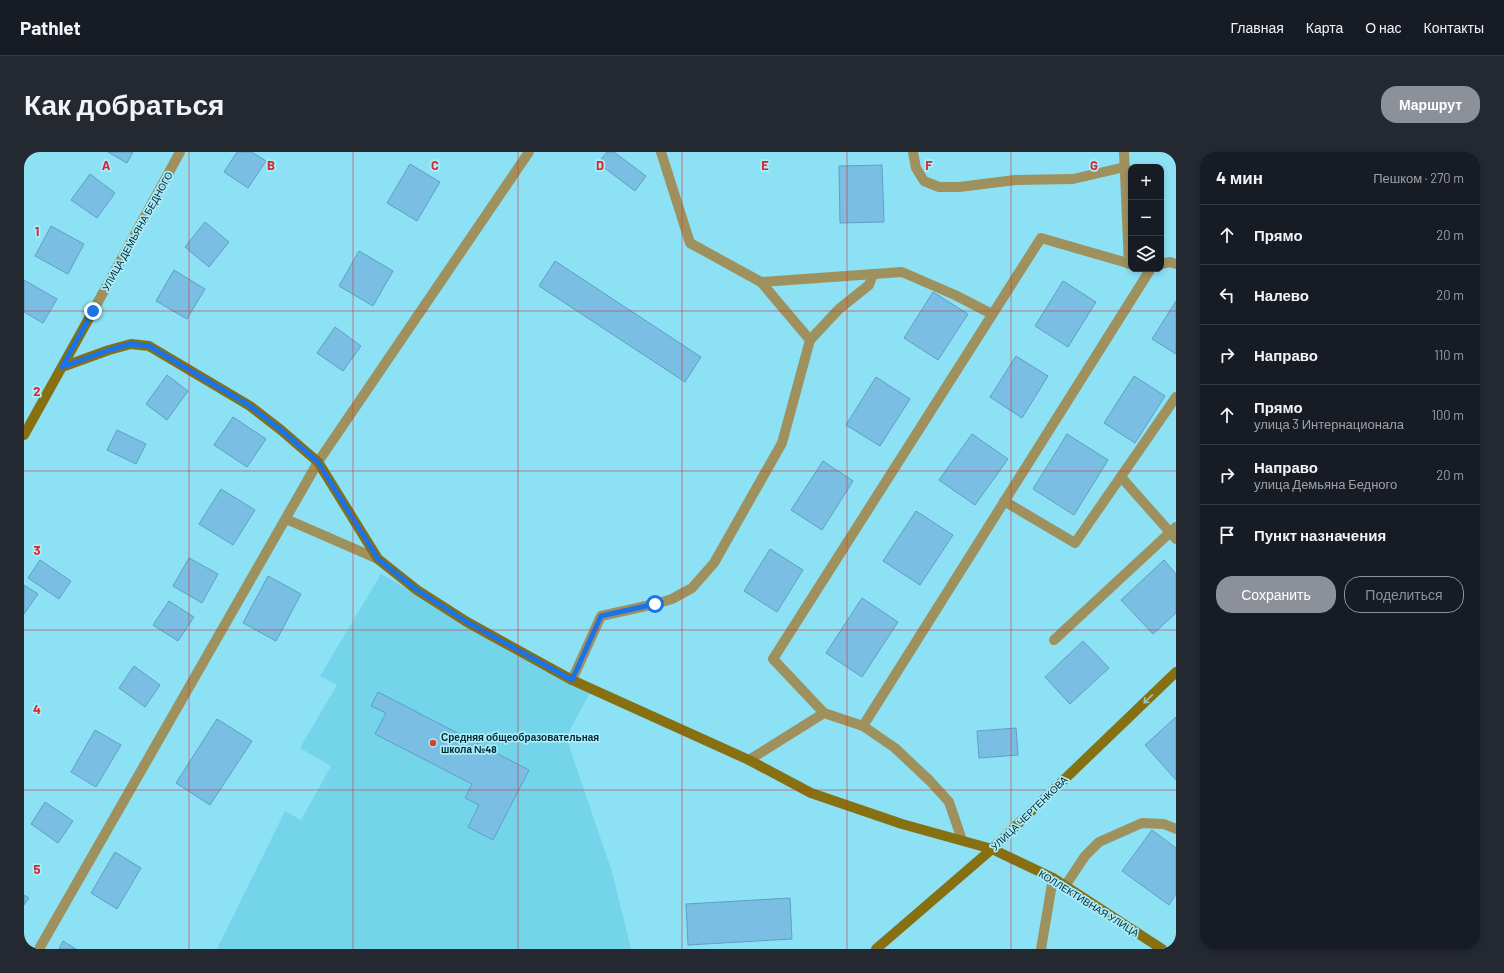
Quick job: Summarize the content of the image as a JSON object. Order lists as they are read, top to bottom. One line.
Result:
{"streets":{"street":["УЛИЦА ДЕМЬЯНА БЕДНОГО","УЛИЦА ЧЕРТЕНКОВА","КОЛЛЕКТИВНАЯ УЛИЦА"]},"crossings":[["УЛИЦА ДЕМЬЯНА БЕДНОГО","КОЛЛЕКТИВНАЯ УЛИЦА"],["УЛИЦА ЧЕРТЕНКОВА","КОЛЛЕКТИВНАЯ УЛИЦА"]],"one_way":["УЛИЦА ЧЕРТЕНКОВА"],"places":["Средняя общеобразовательная школа №48"],"page":{"header":"Pathlet","nav":["Главная","Карта","О нас","Контакты"],"buttons":["Маршрут",["Сохранить","Поделиться"]],"title":"Как добраться","heading":["4 мин","Пешком · 270 m"],"map_buttons":["+","−"],"list":[["Прямо","20 m"],["Налево","20 m"],["Направо","110 m"],["Прямо","улица 3 Интернационала","100 m"],["Направо","улица Демьяна Бедного","20 m"],"Пункт назначения"]},"grid":{"columns":["A","B","C","D","E","F","G"],"rows":["1","2","3","4","5"]}}
